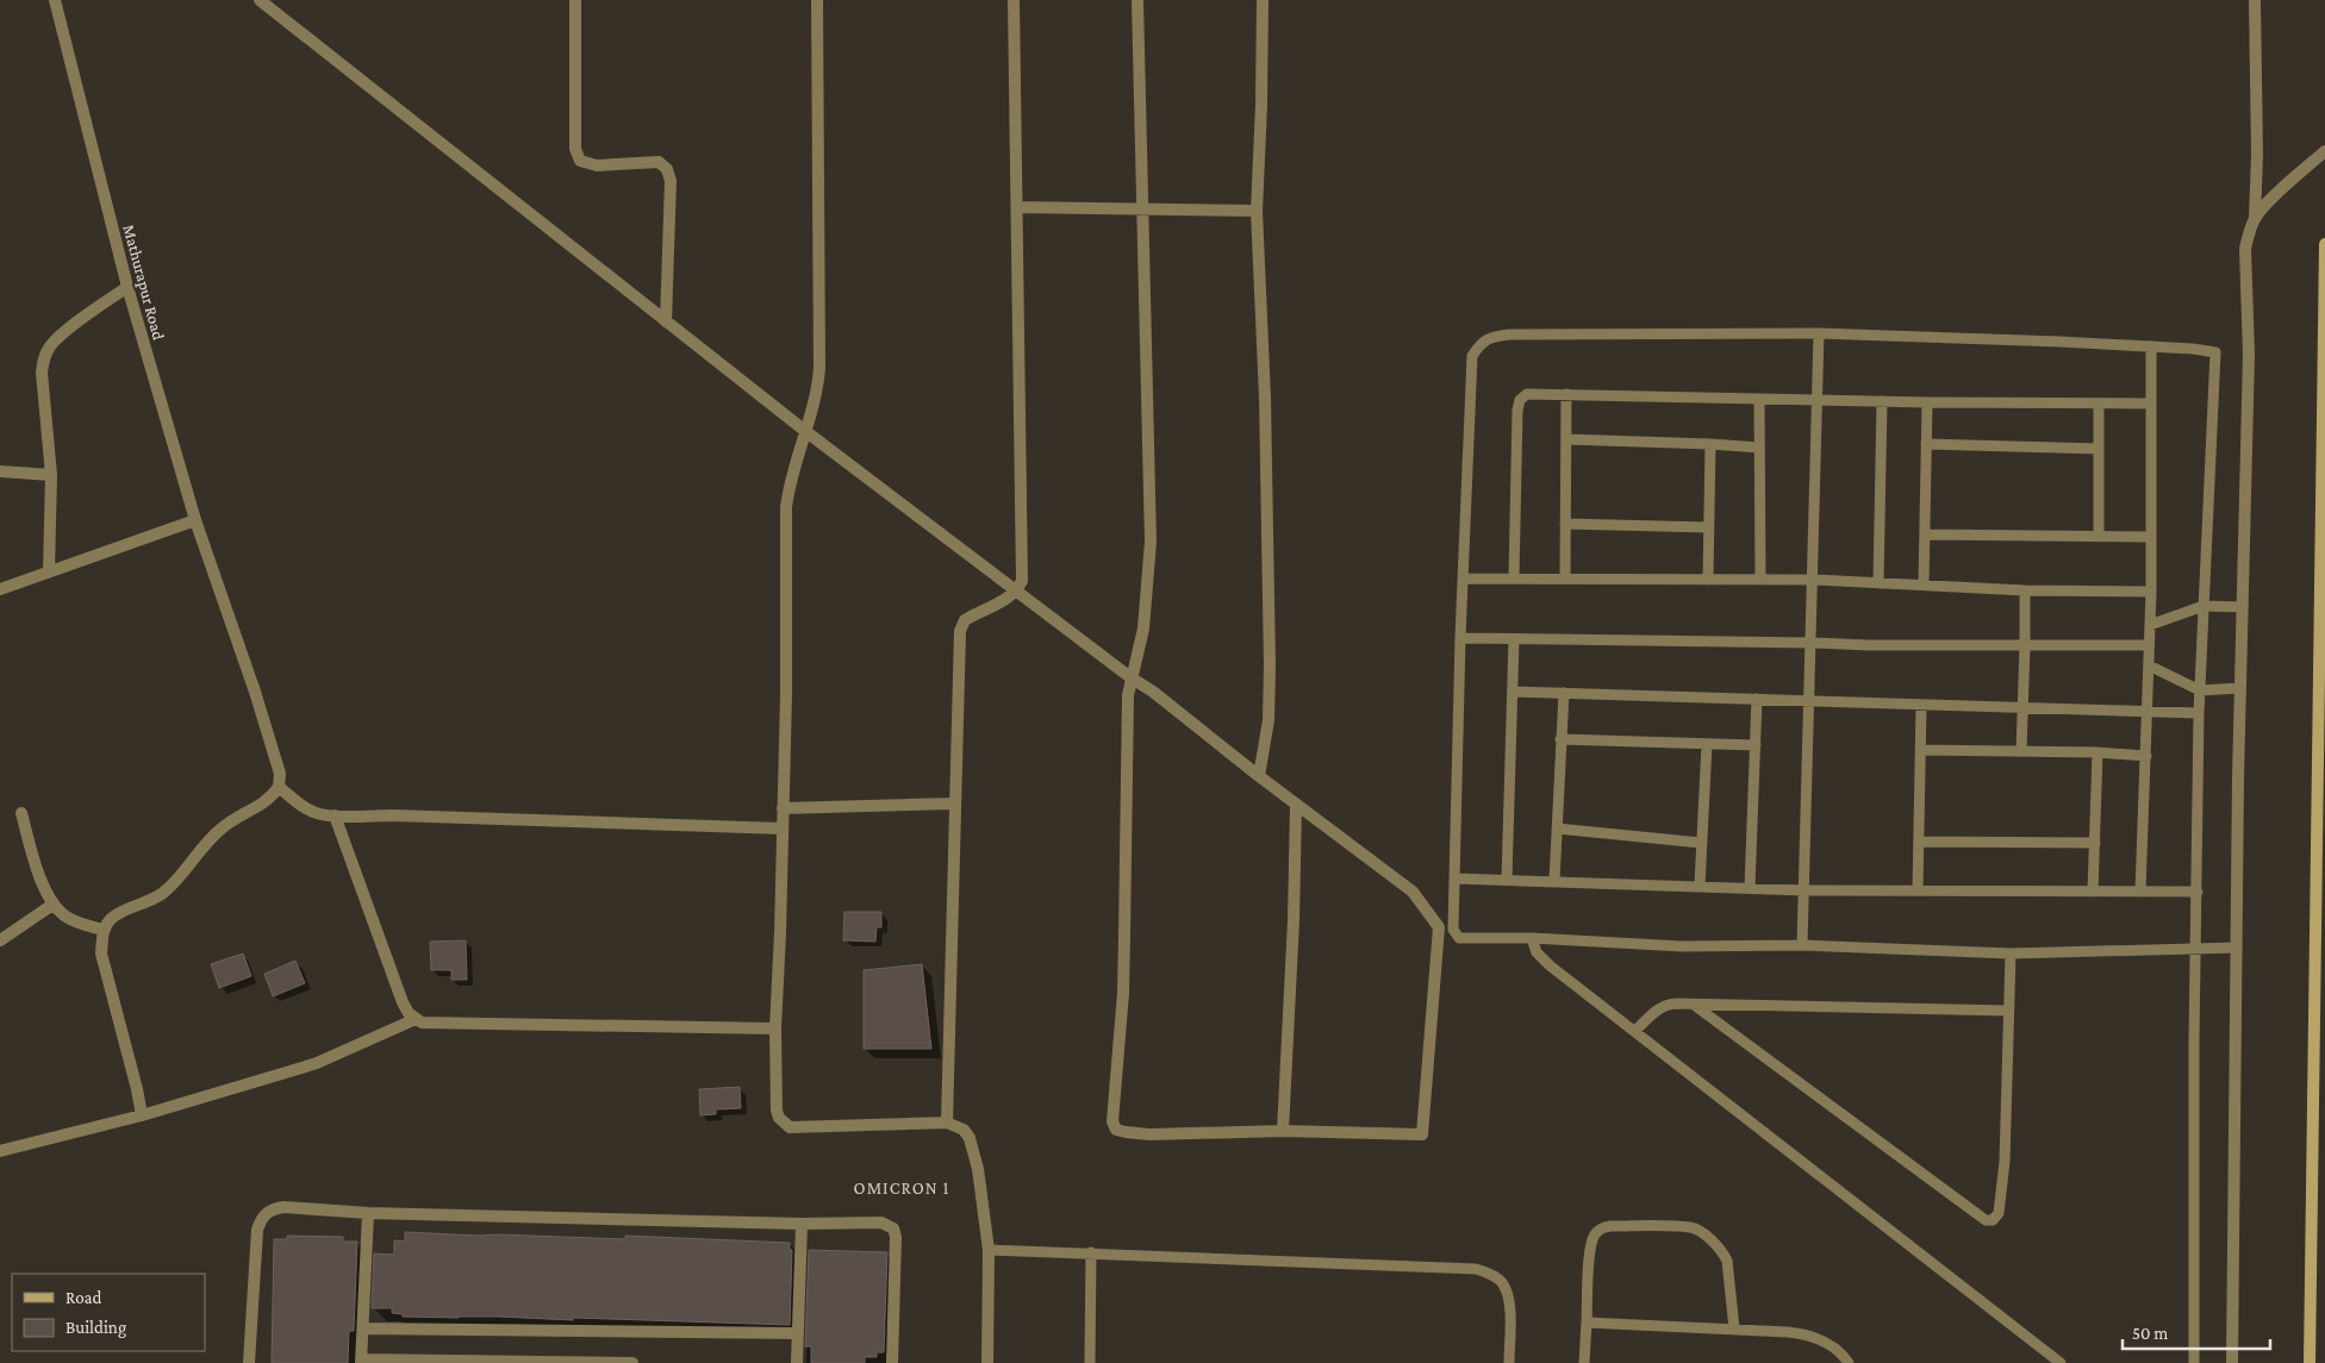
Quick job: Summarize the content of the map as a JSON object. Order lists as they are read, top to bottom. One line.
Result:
{"streets":{"street":["Mathurapur Road"]},"districts":["OMICRON 1"],"legend":["Road","Building"],"scale_bar":"50 m"}
